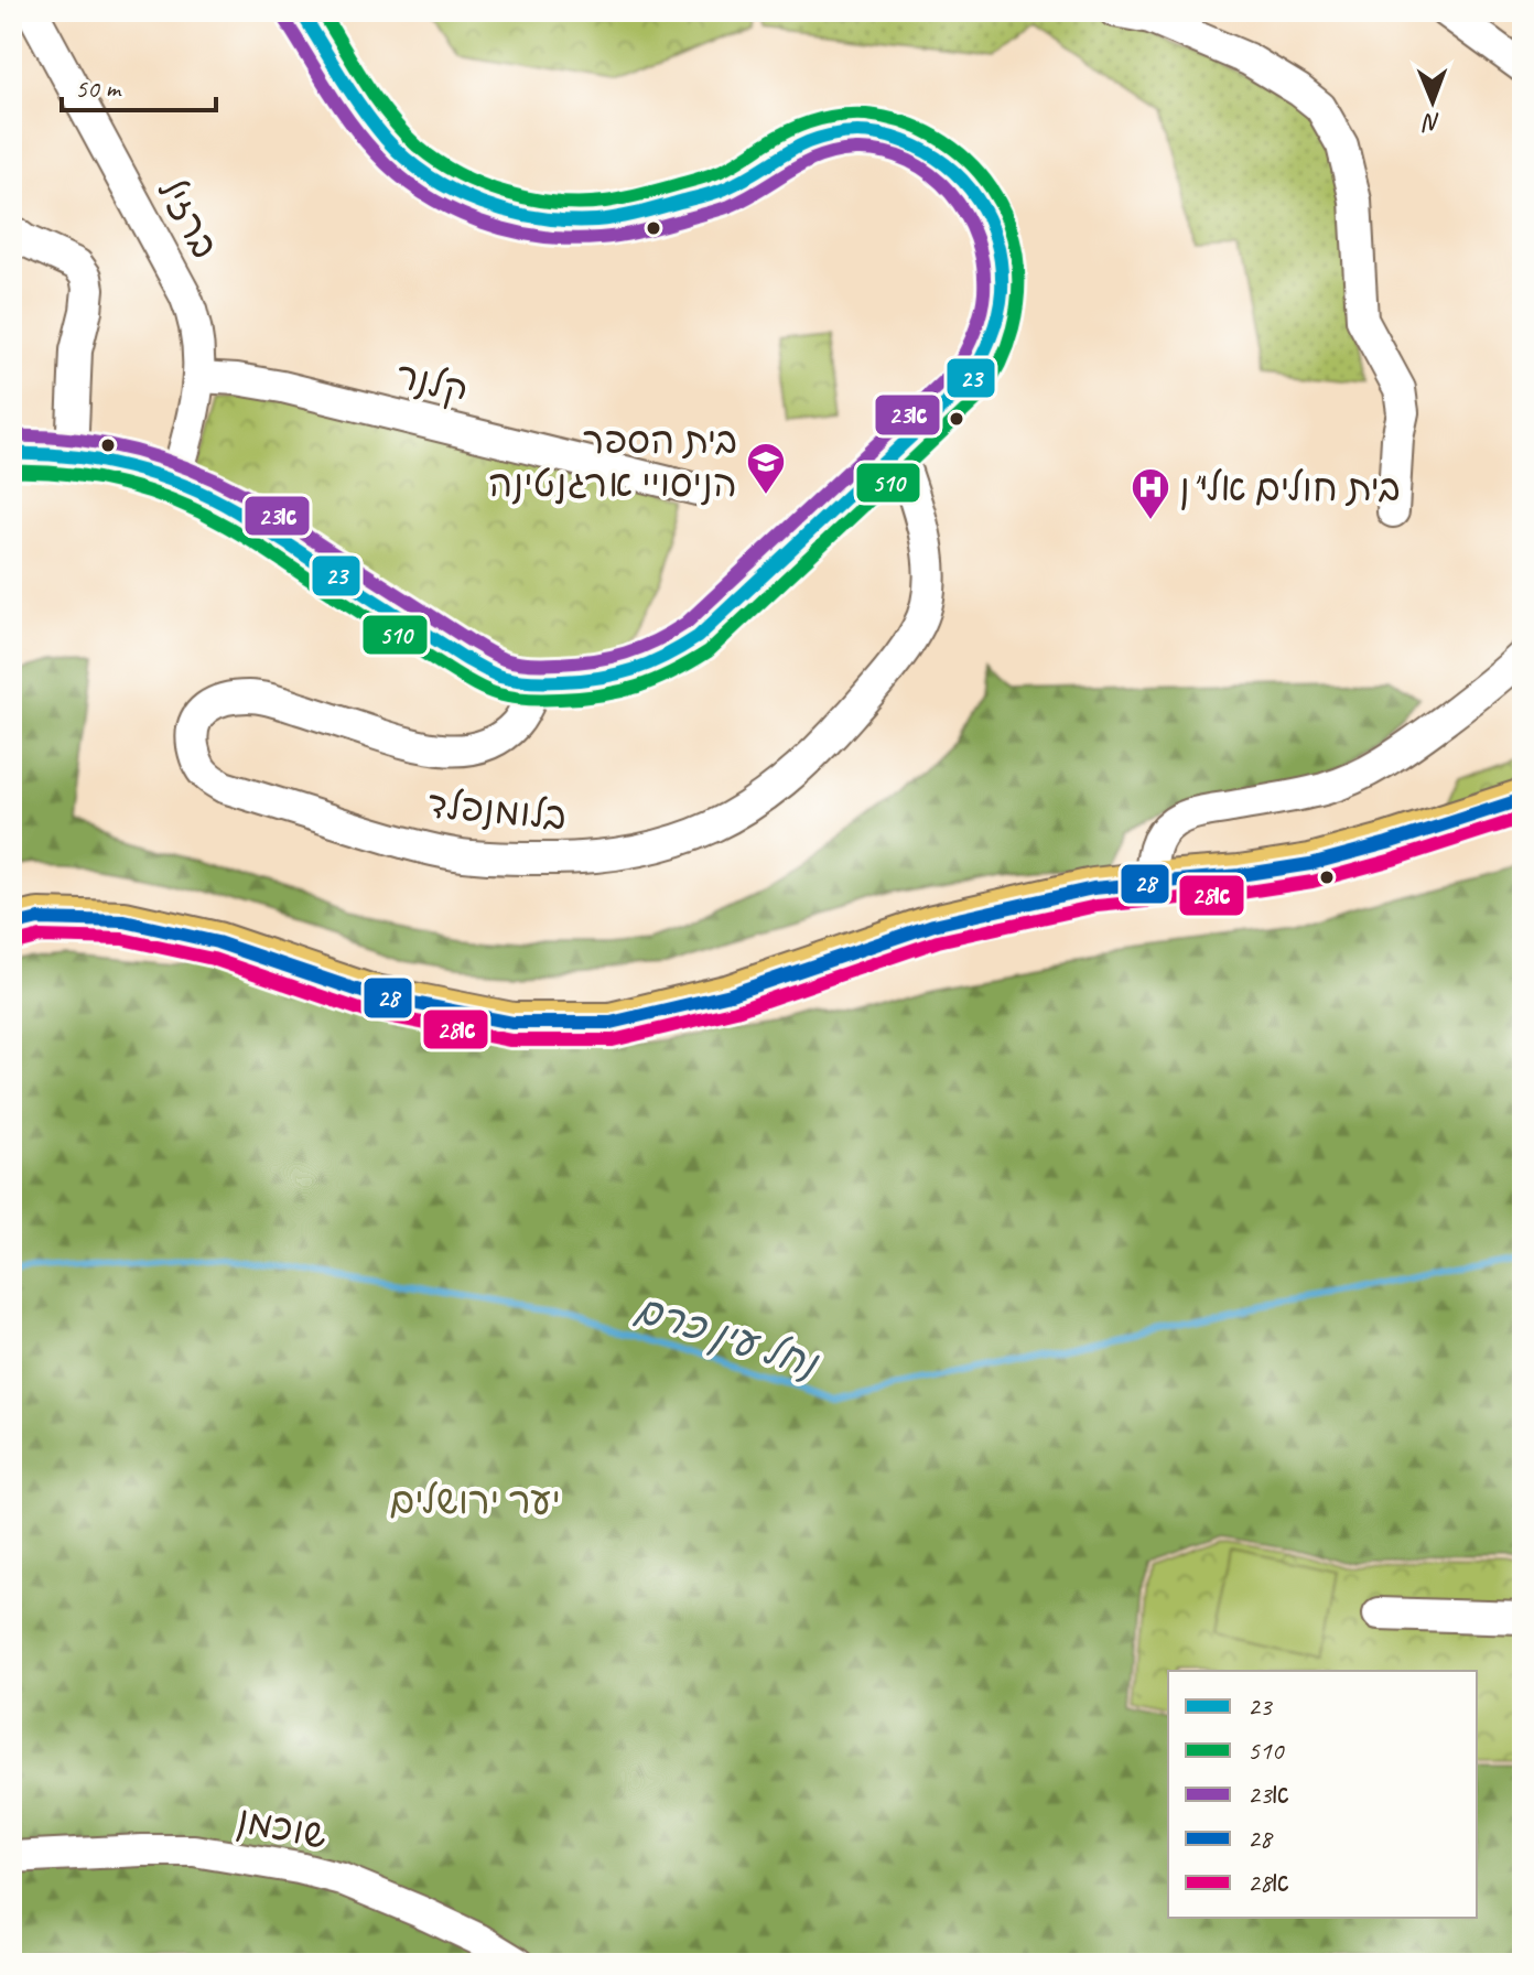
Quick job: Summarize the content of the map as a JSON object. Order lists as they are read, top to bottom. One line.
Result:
{"streets":{"street":["ברזיל","קלנר","בלומנפלד","שוכמן"]},"crossings":[["ברזיל","קלנר"]],"water":["נחל עין כרם"],"parks":["יער ירושלים"],"places":{"school or university":["בית הספר הניסויי ארגנטינה"],"hospital":["בית חולים אלי\"ן"]},"lines":["transit line 23","transit line 510","transit line 23א","transit line 28","transit line 28א"],"legend":["23","510","23א","28","28א"],"scale_bar":"50 m","north":"bottom"}
